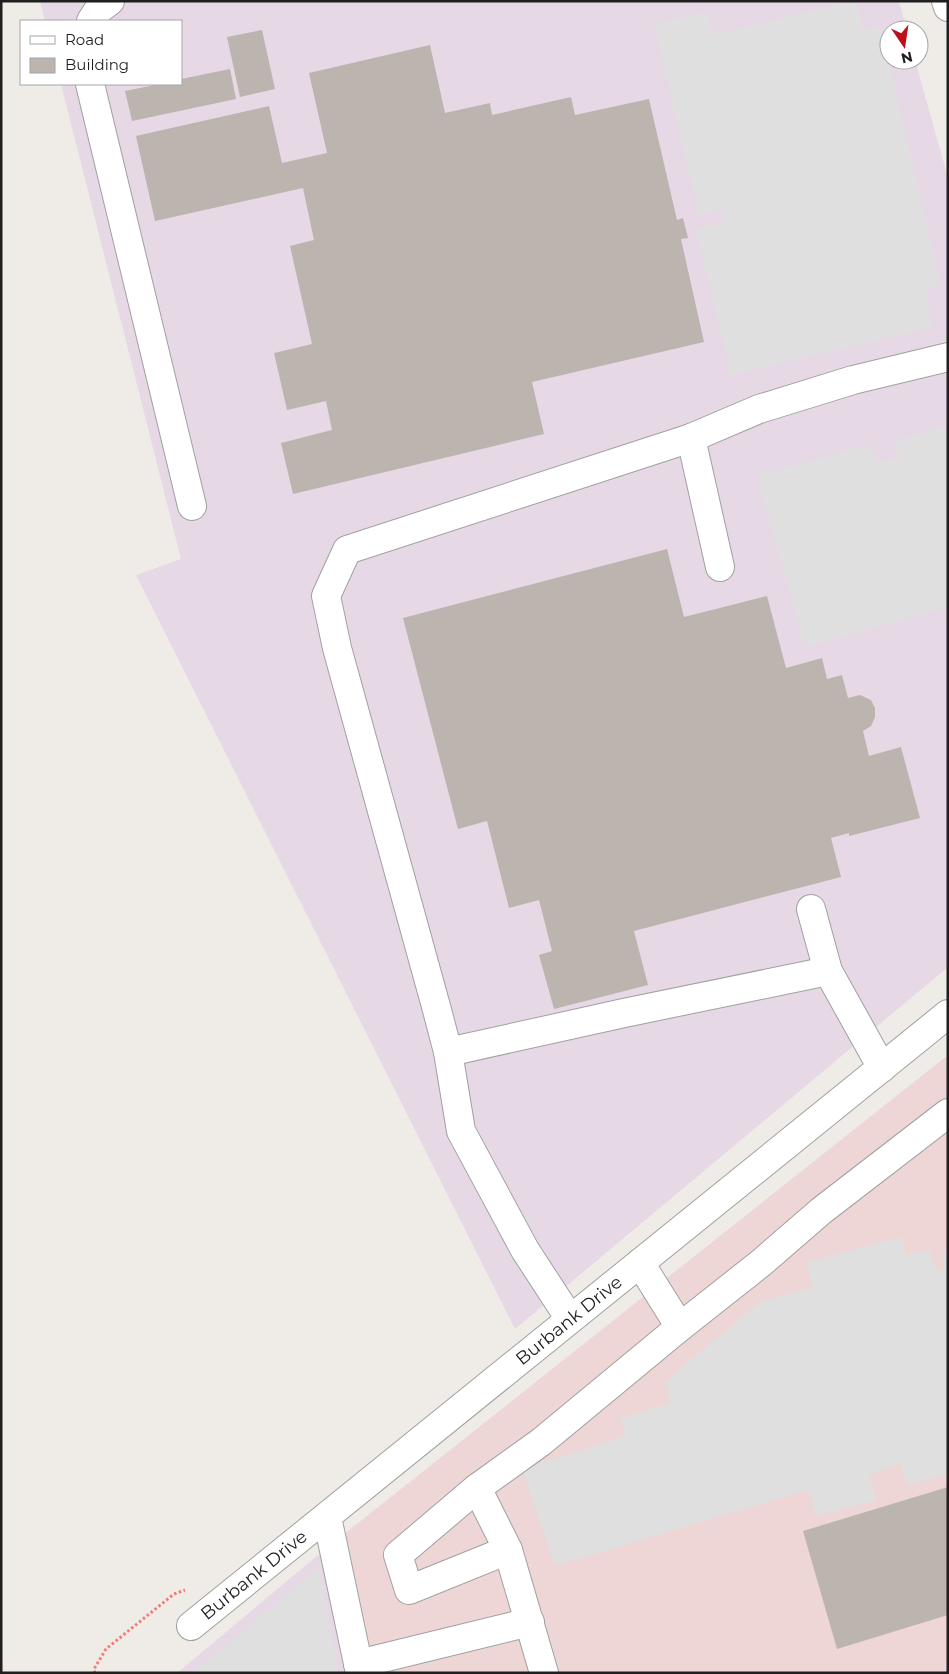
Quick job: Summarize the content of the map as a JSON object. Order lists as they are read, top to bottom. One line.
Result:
{"streets":{"street":["Burbank Drive"]},"legend":["Road","Building"],"north":"bottom"}
